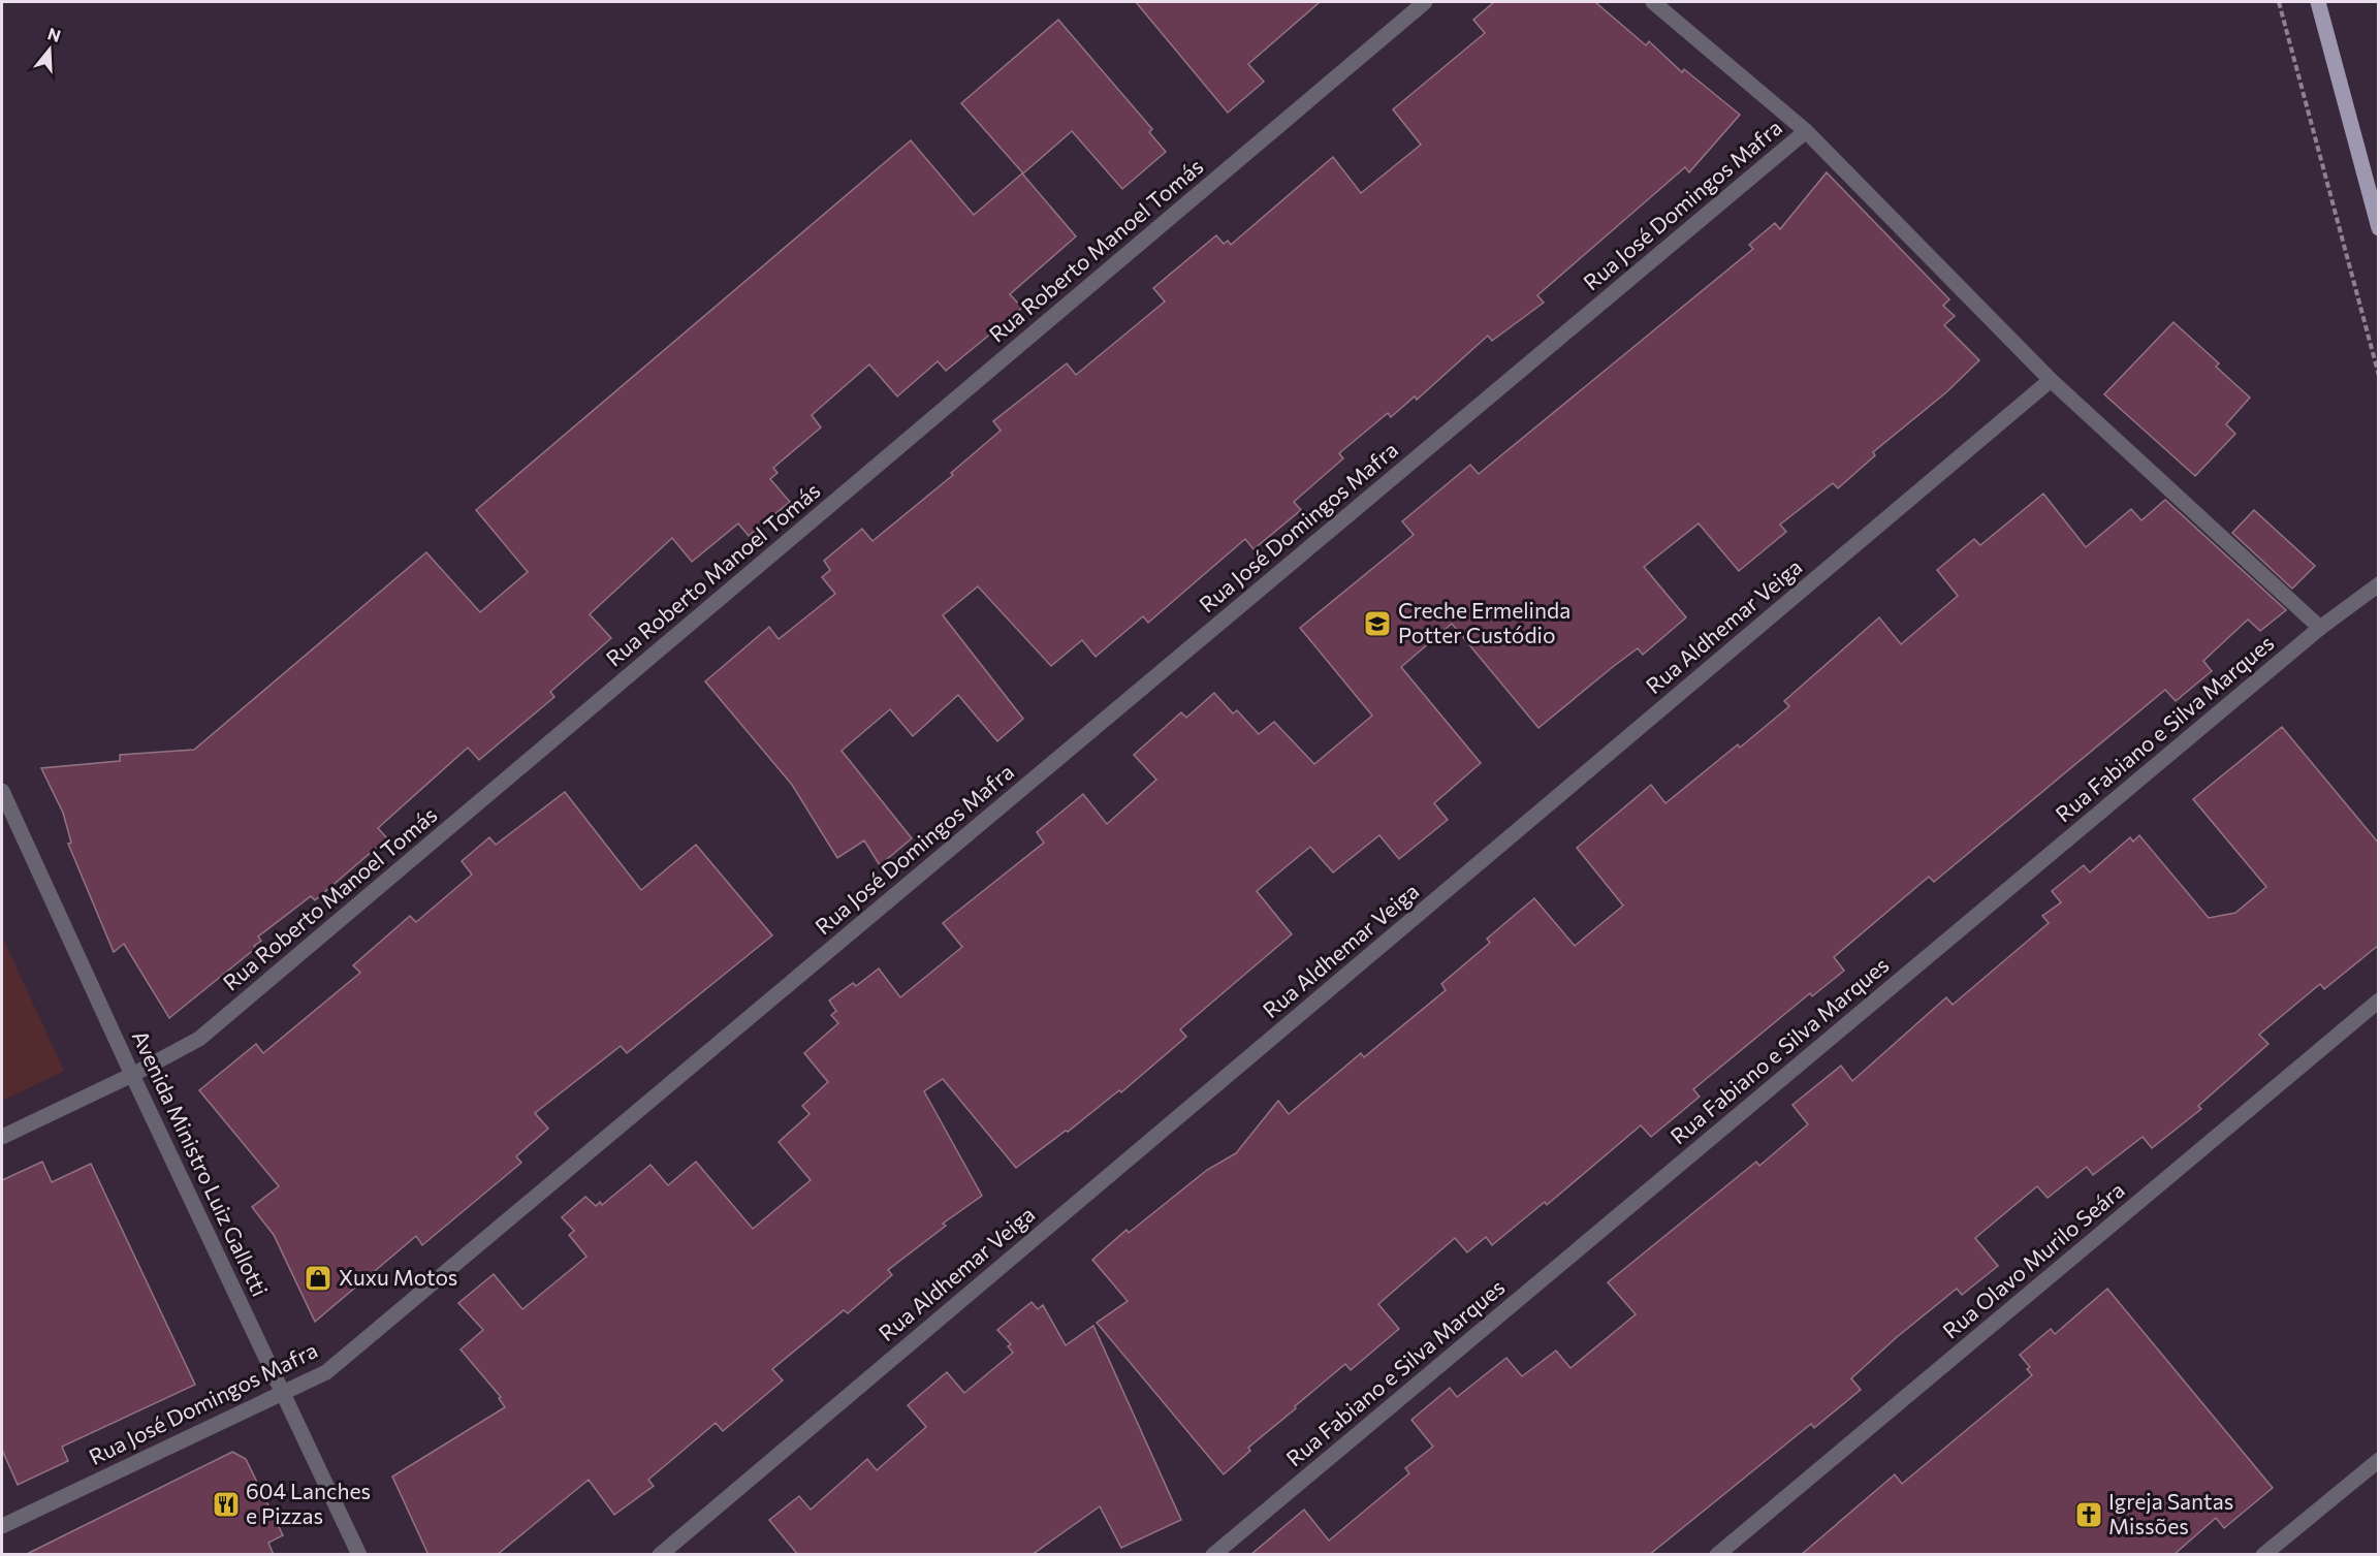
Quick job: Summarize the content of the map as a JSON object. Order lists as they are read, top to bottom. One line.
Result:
{"streets":{"street":["Rua José Domingos Mafra","Rua Roberto Manoel Tomás","Rua Aldhemar Veiga","Rua Fabiano e Silva Marques","Avenida Ministro Luiz Gallotti","Rua Olavo Murilo Seára"]},"crossings":[["Rua José Domingos Mafra","Avenida Ministro Luiz Gallotti"],["Rua Roberto Manoel Tomás","Avenida Ministro Luiz Gallotti"]],"places":{"school or university":["Creche Ermelinda Potter Custódio"],"shop":["Xuxu Motos"],"restaurant":["604 Lanches e Pizzas"],"church":["Igreja Santas Missões"]},"north":"top"}
